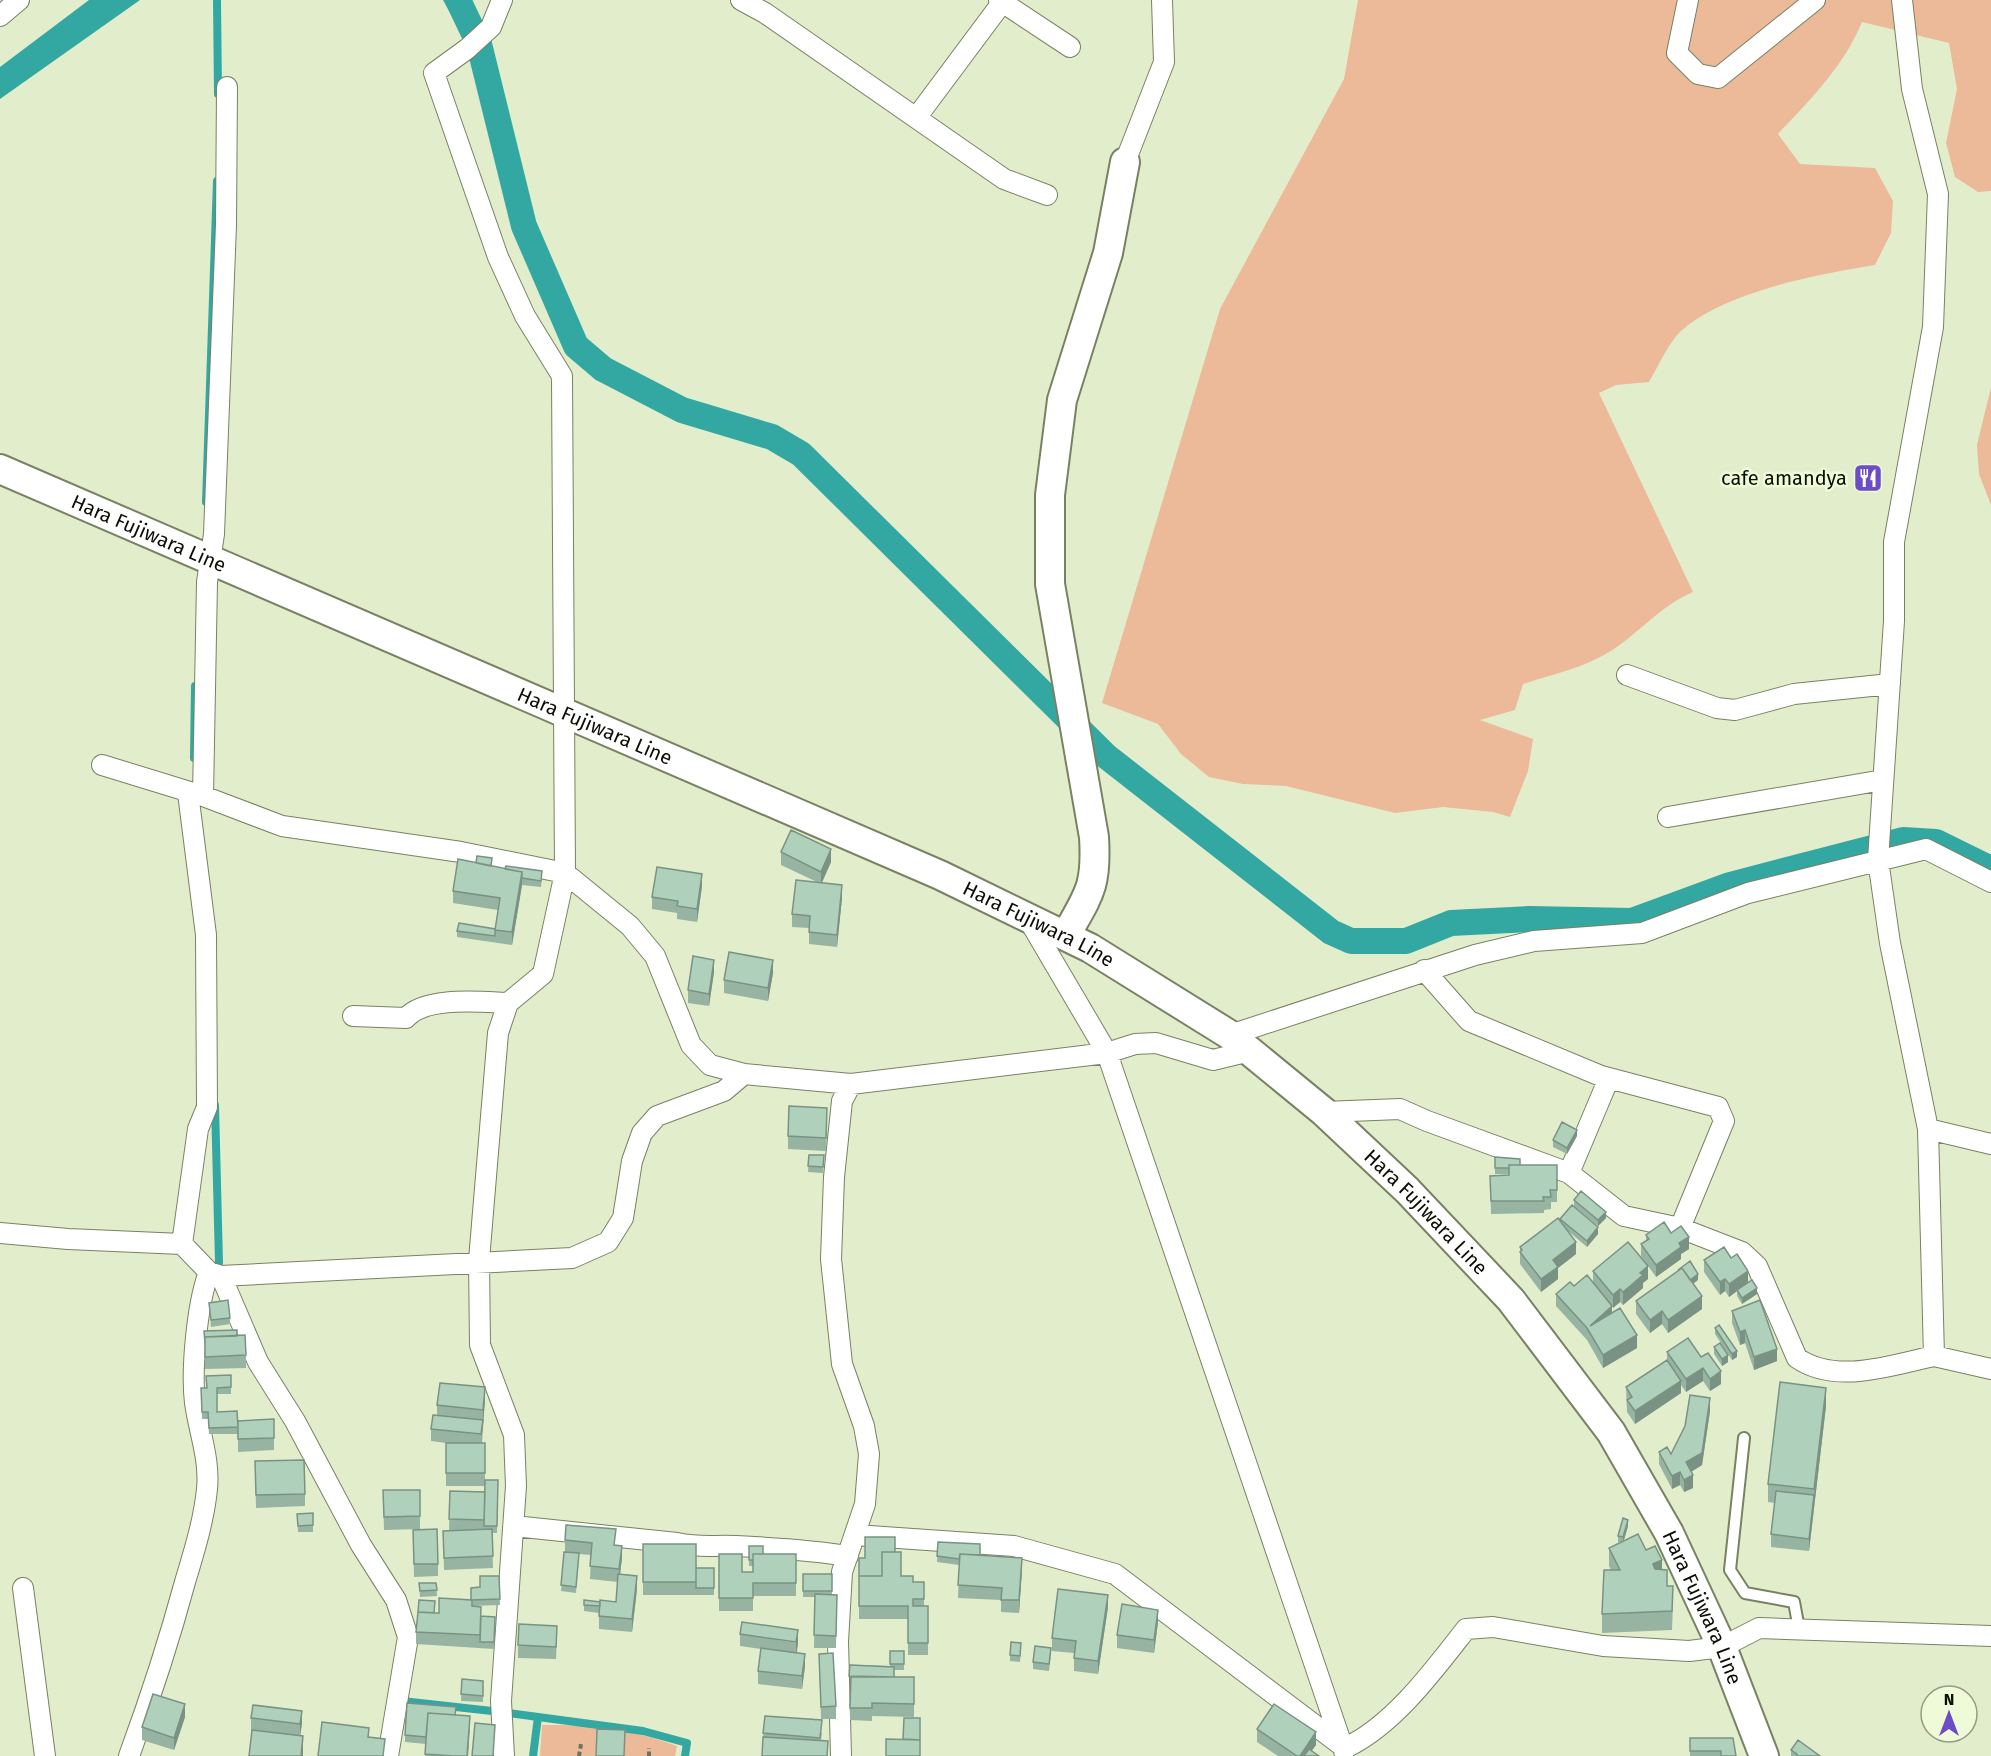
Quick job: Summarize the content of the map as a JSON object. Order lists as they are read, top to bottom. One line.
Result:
{"streets":{"main road":["Hara Fujiwara Line"]},"places":{"restaurant":["cafe amandya"]},"north":"top"}
